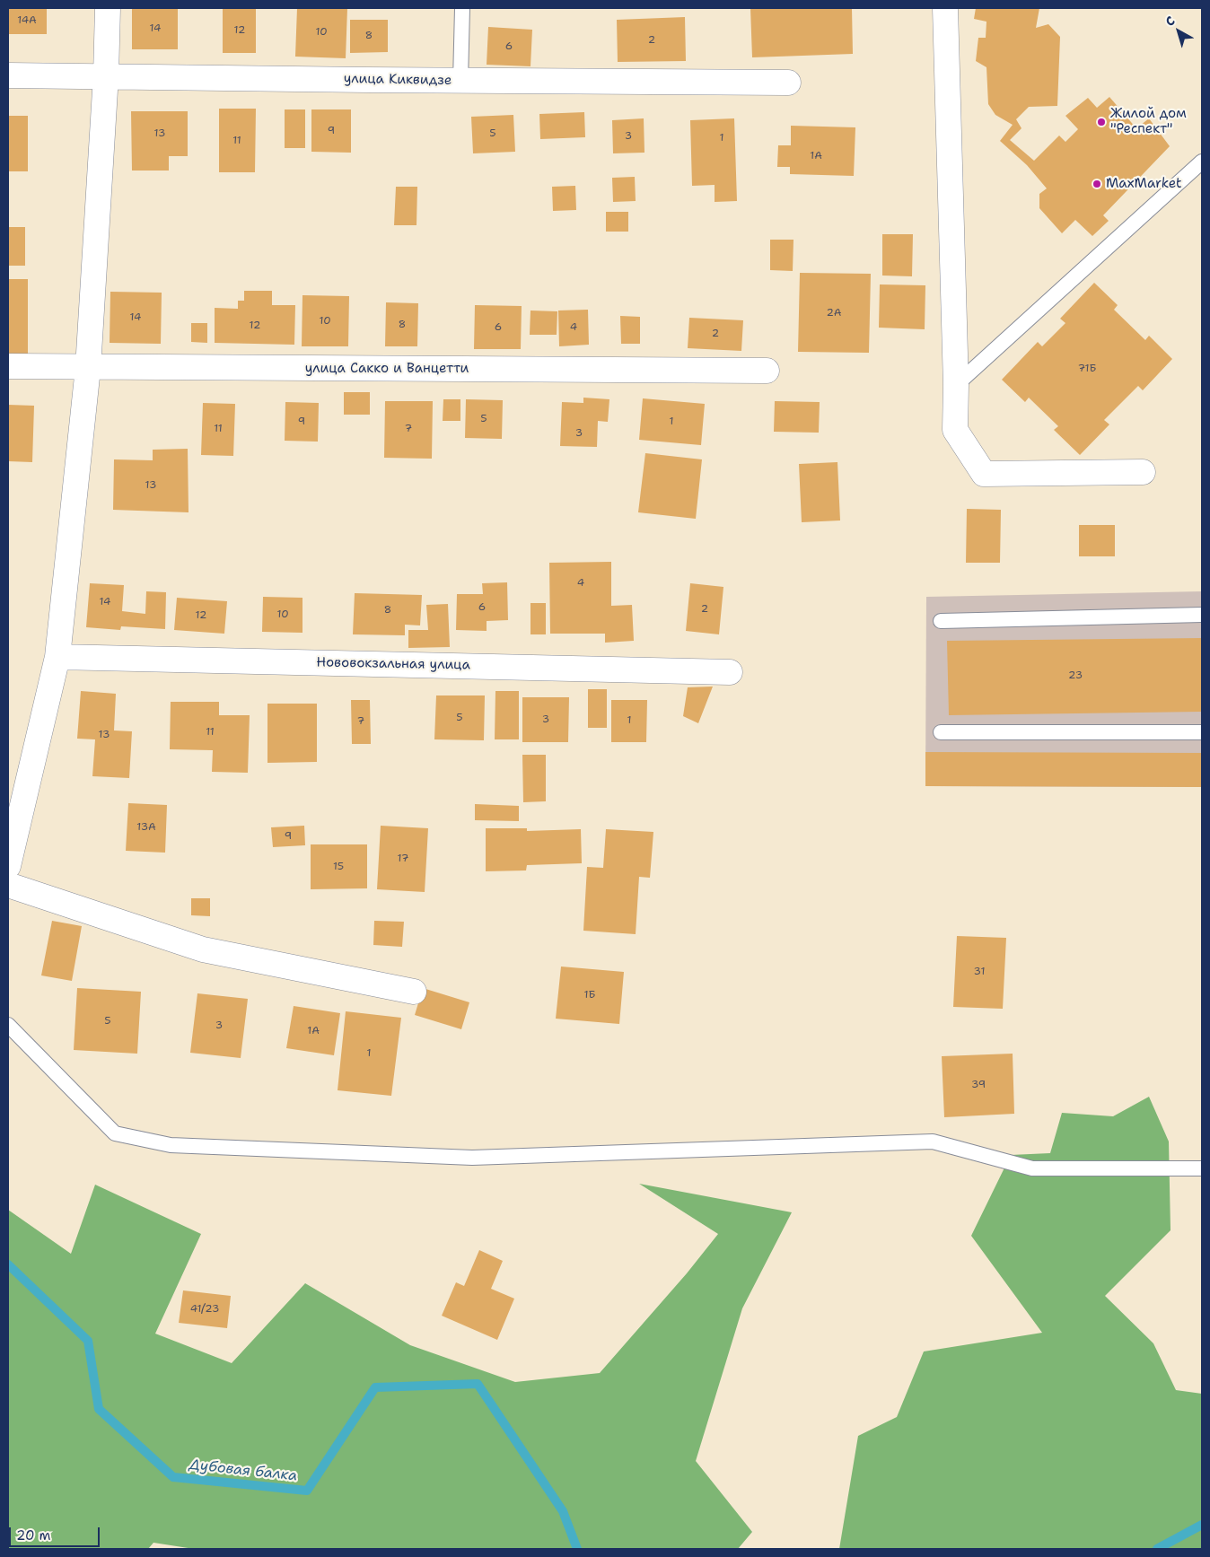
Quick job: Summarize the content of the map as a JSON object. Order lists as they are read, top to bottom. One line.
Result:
{"streets":{"street":["улица Киквидзе","улица Сакко и Ванцетти","Нововокзальная улица"]},"water":["Дубовая балка"],"places":["Жилой дом \"Респект\"","MaxMarket"],"house_numbers":["14А","14","12","10","8","2","6","9","13","5","3","1","11","1А","2А","14","10","8","12","6","4","2","71Б","5","9","1","11","7","3","13","4","14","6","2","8","10","12","23","5","3","1","7","11","13","13А","9","17","15","31","1Б","5","3","1А","1","39","41/23"],"scale_bar":"20 m","north":"top left"}
